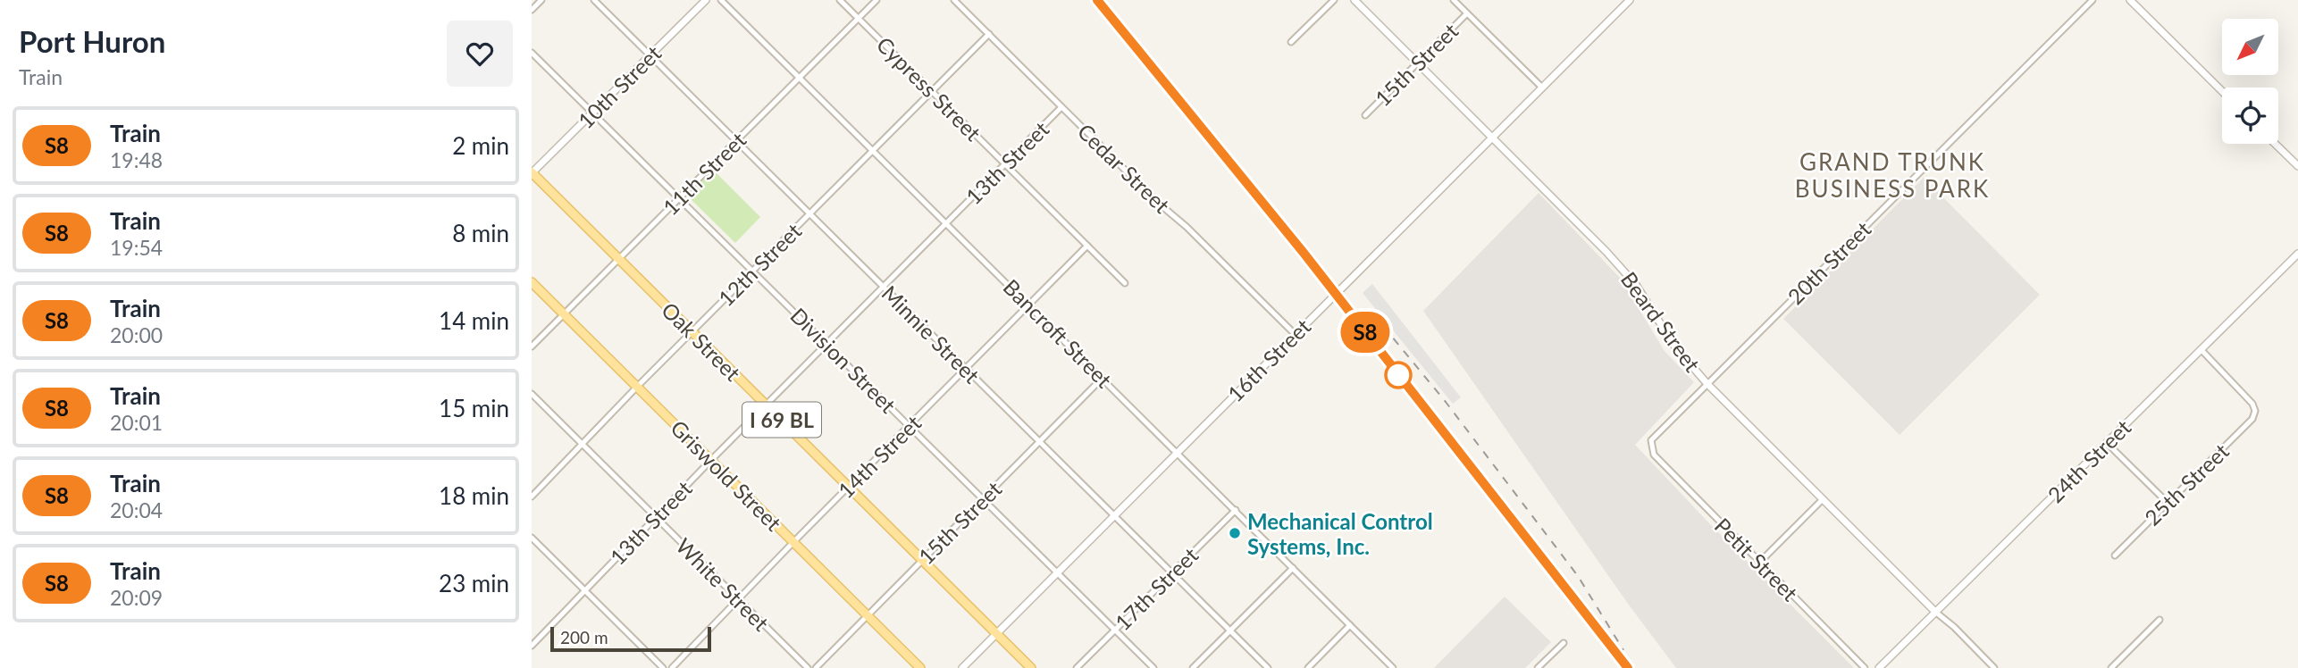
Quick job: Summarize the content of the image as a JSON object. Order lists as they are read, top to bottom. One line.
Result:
{"streets":{"main road":["Oak Street","I 69 BL","Griswold Street"],"street":["15th Street","10th Street","Cypress Street","13th Street","Cedar Street","11th Street","20th Street","12th Street","Beard Street","Bancroft Street","Minnie Street","Division Street","16th Street","14th Street","24th Street","25th Street","Petit Street","White Street","17th Street"]},"crossings":[["15th Street","Beard Street"],["15th Street","Bancroft Street"],["15th Street","Minnie Street"],["15th Street","Oak Street"],["15th Street","Division Street"],["15th Street","Griswold Street"],["10th Street","Minnie Street"],["10th Street","Oak Street"],["10th Street","Division Street"],["Cypress Street","13th Street"],["Cypress Street","11th Street"],["Cypress Street","12th Street"],["Cypress Street","14th Street"],["13th Street","Cedar Street"],["13th Street","Bancroft Street"],["13th Street","Minnie Street"],["13th Street","Oak Street"],["13th Street","Division Street"],["13th Street","Griswold Street"],["13th Street","White Street"],["Cedar Street","12th Street"],["Cedar Street","16th Street"],["11th Street","Bancroft Street"],["11th Street","Minnie Street"],["11th Street","Oak Street"],["11th Street","Division Street"],["11th Street","Griswold Street"],["20th Street","Beard Street"],["20th Street","Petit Street"],["12th Street","Bancroft Street"],["12th Street","Minnie Street"],["12th Street","Oak Street"],["12th Street","Division Street"],["12th Street","Griswold Street"],["12th Street","White Street"],["Beard Street","16th Street"],["Beard Street","24th Street"],["Bancroft Street","16th Street"],["Bancroft Street","14th Street"],["Bancroft Street","17th Street"],["Minnie Street","16th Street"],["Minnie Street","14th Street"],["Minnie Street","17th Street"],["Oak Street","16th Street"],["Oak Street","14th Street"],["Division Street","16th Street"],["Division Street","14th Street"],["Division Street","17th Street"],["14th Street","Griswold Street"],["14th Street","White Street"],["24th Street","25th Street"]],"districts":["GRAND TRUNK BUSINESS PARK"],"places":["Mechanical Control Systems, Inc."],"scale_bar":"200 m","north":"bottom left","page":{"heading":["Port Huron","Train"],"on_map":"S8","list":[{"mark":"S8","name":"Train","note":"19:48","value":"2 min"},{"mark":"S8","name":"Train","note":"19:54","value":"8 min"},{"mark":"S8","name":"Train","note":"20:00","value":"14 min"},{"mark":"S8","name":"Train","note":"20:01","value":"15 min"},{"mark":"S8","name":"Train","note":"20:04","value":"18 min"},{"mark":"S8","name":"Train","note":"20:09","value":"23 min"}],"scale":"200 m"}}
